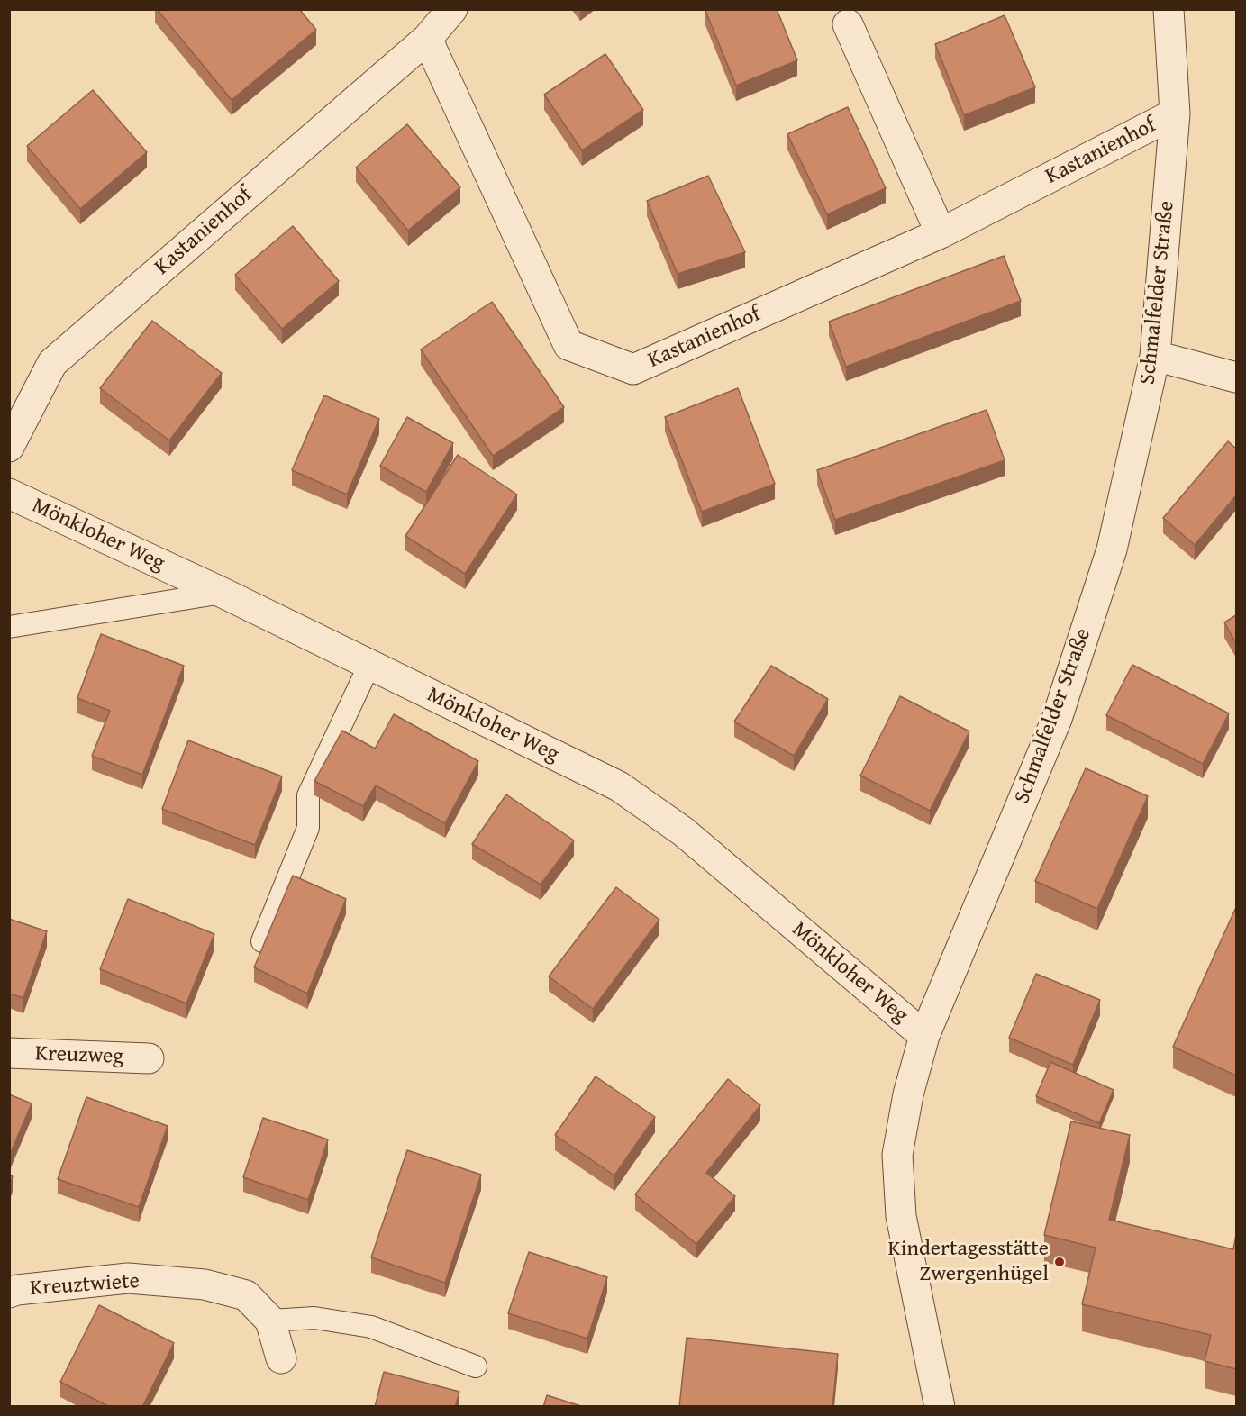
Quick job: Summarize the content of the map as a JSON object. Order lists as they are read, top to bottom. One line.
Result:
{"streets":{"street":["Kastanienhof","Schmalfelder Straße","Mönkloher Weg","Kreuzweg","Kreuztwiete"]},"crossings":[["Kastanienhof","Schmalfelder Straße"],["Schmalfelder Straße","Mönkloher Weg"]],"places":["Kindertagesstätte Zwergenhügel"]}
